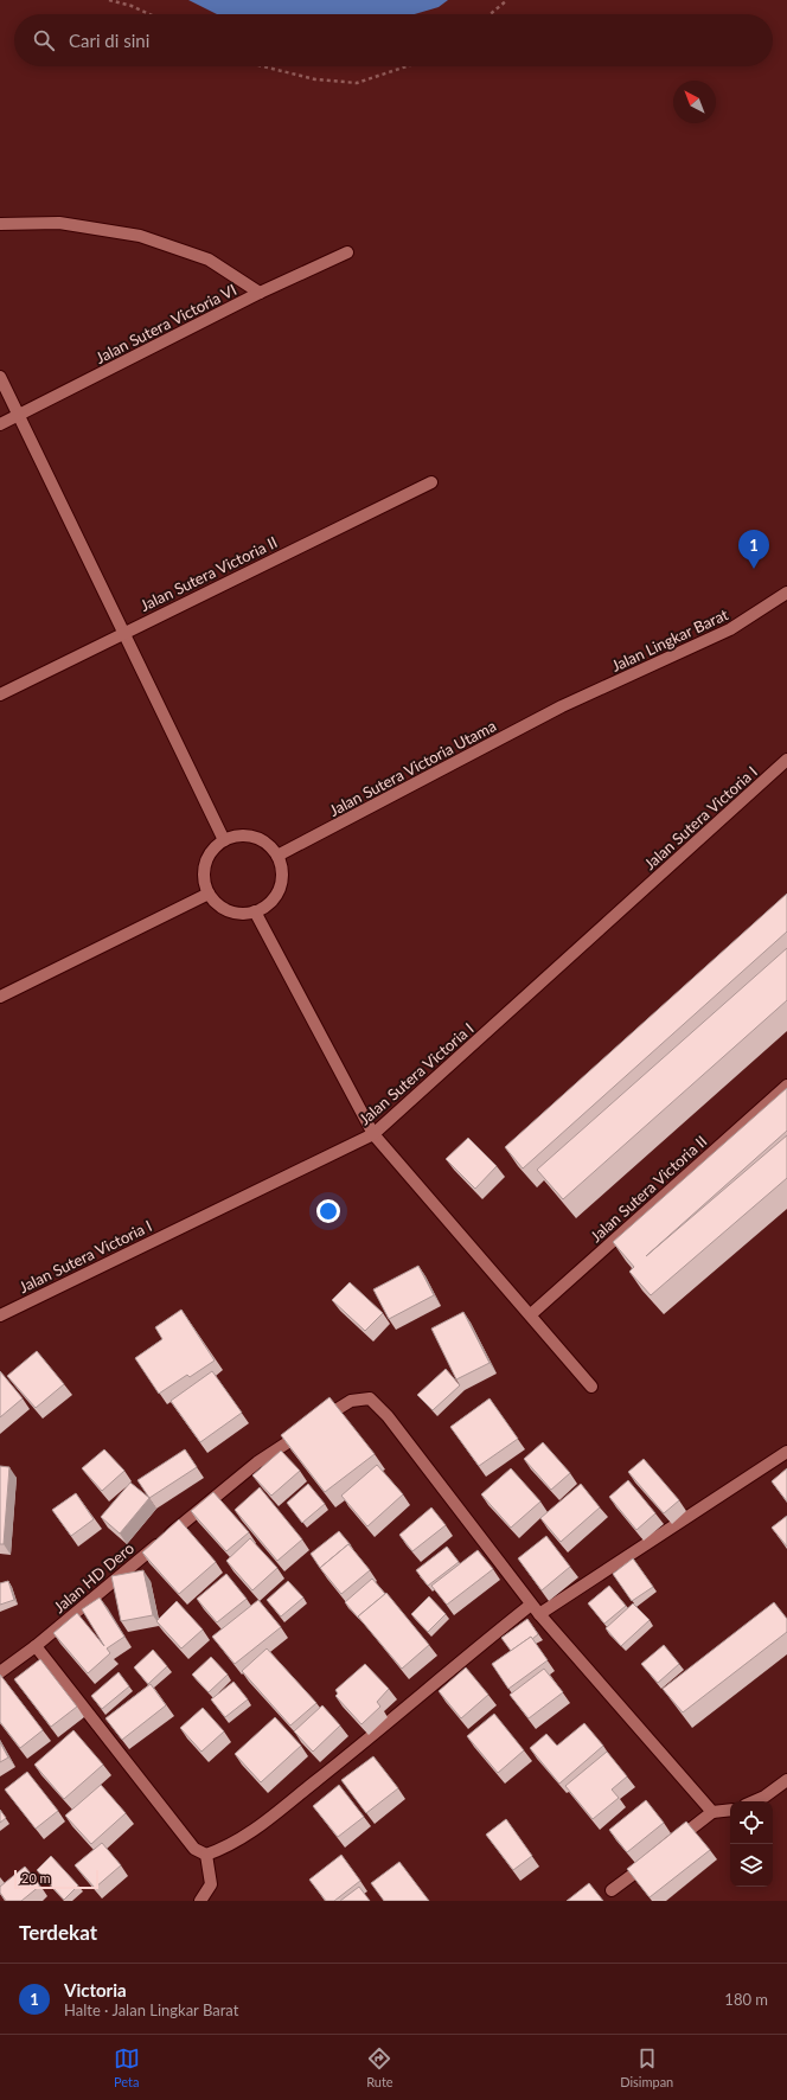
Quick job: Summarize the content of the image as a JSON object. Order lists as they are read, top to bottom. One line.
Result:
{"streets":{"street":["Jalan Sutera Victoria VI","Jalan Sutera Victoria II","Jalan Lingkar Barat","Jalan Sutera Victoria Utama","Jalan Sutera Victoria I","Jalan HD Dero"]},"crossings":[["Jalan Lingkar Barat","Jalan Sutera Victoria Utama"]],"scale_bar":"20 m","north":"top left","page":{"search":"Cari di sini","pins":"1","scale":"20 m","heading":"Terdekat","list":[{"mark":"1","name":"Victoria","note":"Halte · Jalan Lingkar Barat","value":"180 m"}],"nav":["Peta","Rute","Disimpan"]}}
